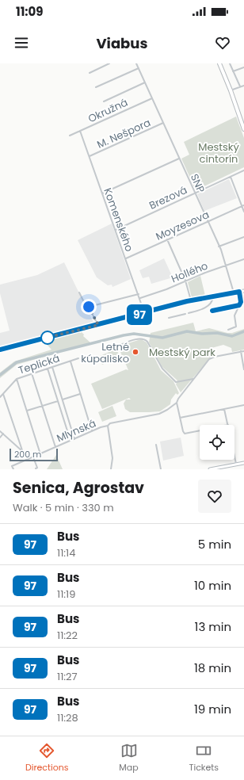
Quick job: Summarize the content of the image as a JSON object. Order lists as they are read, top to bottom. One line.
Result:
{"streets":{"street":["Okružná","M. Nešpora","SNP","Brezová","Komenského","Moyzesova","Hollého","Teplická","Mlynská"]},"crossings":[["Okružná","SNP"],["Okružná","Komenského"],["M. Nešpora","SNP"],["M. Nešpora","Komenského"],["SNP","Brezová"],["SNP","Moyzesova"],["SNP","Hollého"],["Brezová","Komenského"],["Komenského","Moyzesova"],["Komenského","Hollého"]],"parks":["Mestský cintorín","Mestský park"],"places":["Letné kúpalisko"],"lines":["bus line 97"],"scale_bar":"200 m","page":{"status":"11:09","header":"Viabus","on_map":"97","scale":"200 m","heading":["Senica, Agrostav","Walk · 5 min · 330 m"],"list":[{"mark":"97","name":"Bus","note":"11:14","value":"5 min"},{"mark":"97","name":"Bus","note":"11:19","value":"10 min"},{"mark":"97","name":"Bus","note":"11:22","value":"13 min"},{"mark":"97","name":"Bus","note":"11:27","value":"18 min"},{"mark":"97","name":"Bus","note":"11:28","value":"19 min"}],"tabs":["Directions","Map","Tickets"]}}
